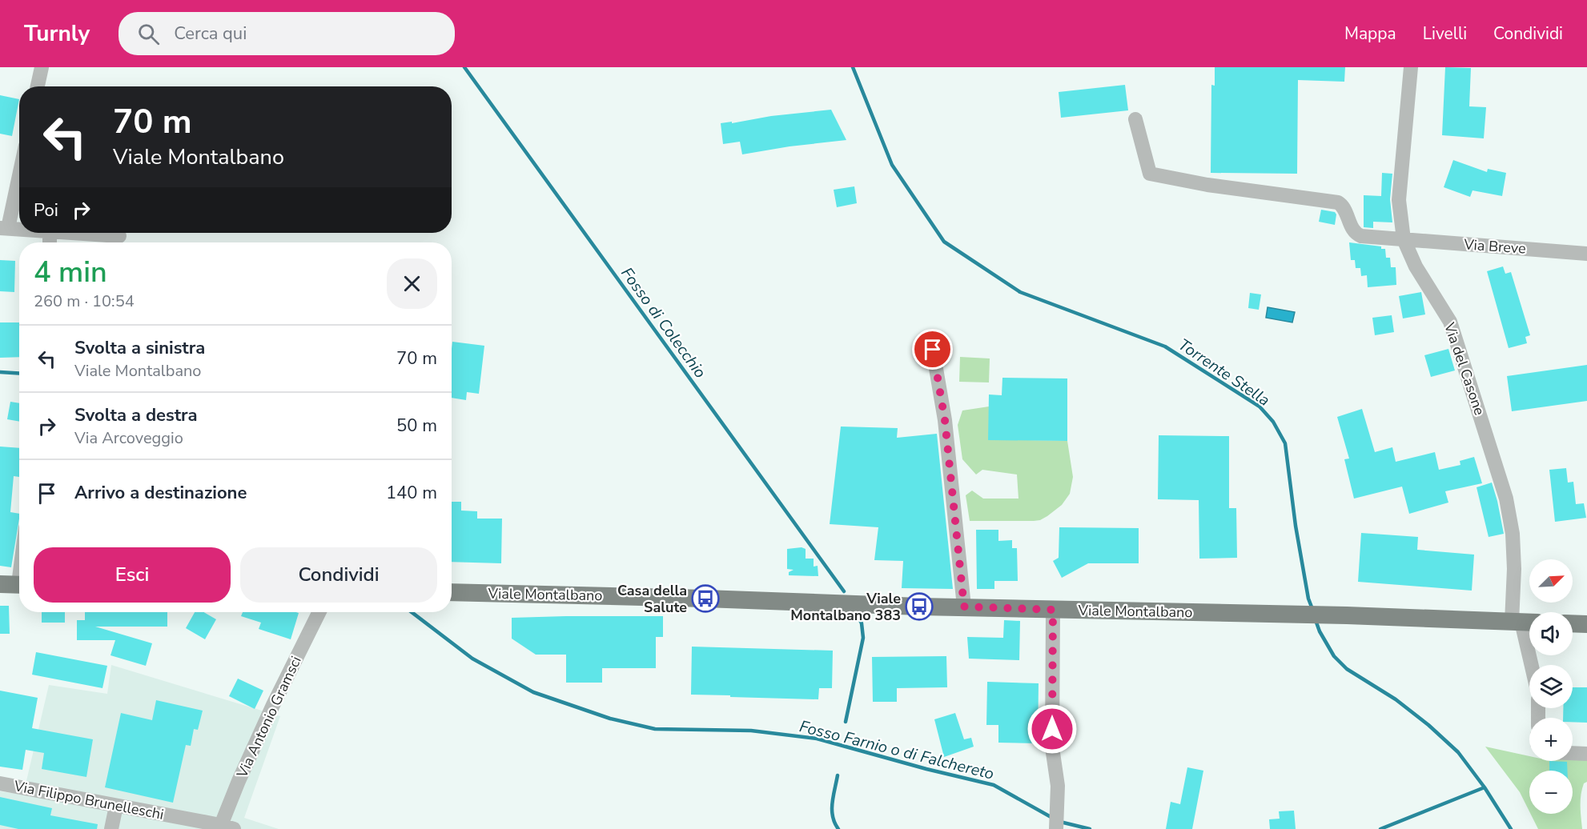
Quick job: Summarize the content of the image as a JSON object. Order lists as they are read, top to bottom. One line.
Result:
{"streets":{"main road":["Viale Montalbano"],"street":["Via Breve","Via del Casone","Via Antonio Gramsci","Via Filippo Brunelleschi"]},"crossings":[["Via Breve","Via del Casone"],["Via del Casone","Viale Montalbano"],["Via Antonio Gramsci","Via Filippo Brunelleschi"]],"water":["Fosso di Colecchio","Torrente Stella","Fosso Farnio o di Falchereto"],"places":{"bus stop":["Casa della Salute","Viale Montalbano 383"]},"north":"top right","page":{"header":"Turnly","search":"Cerca qui","nav":["Mappa","Livelli","Condividi"],"turn":["70 m","Viale Montalbano"],"then":"Poi","heading":["4 min","260 m · 10:54"],"list":[{"name":"Svolta a sinistra","note":"Viale Montalbano","value":"70 m"},{"name":"Svolta a destra","note":"Via Arcoveggio","value":"50 m"},{"name":"Arrivo a destinazione","value":"140 m"}],"buttons":["Esci","Condividi"],"map_buttons":["+","−"]}}
